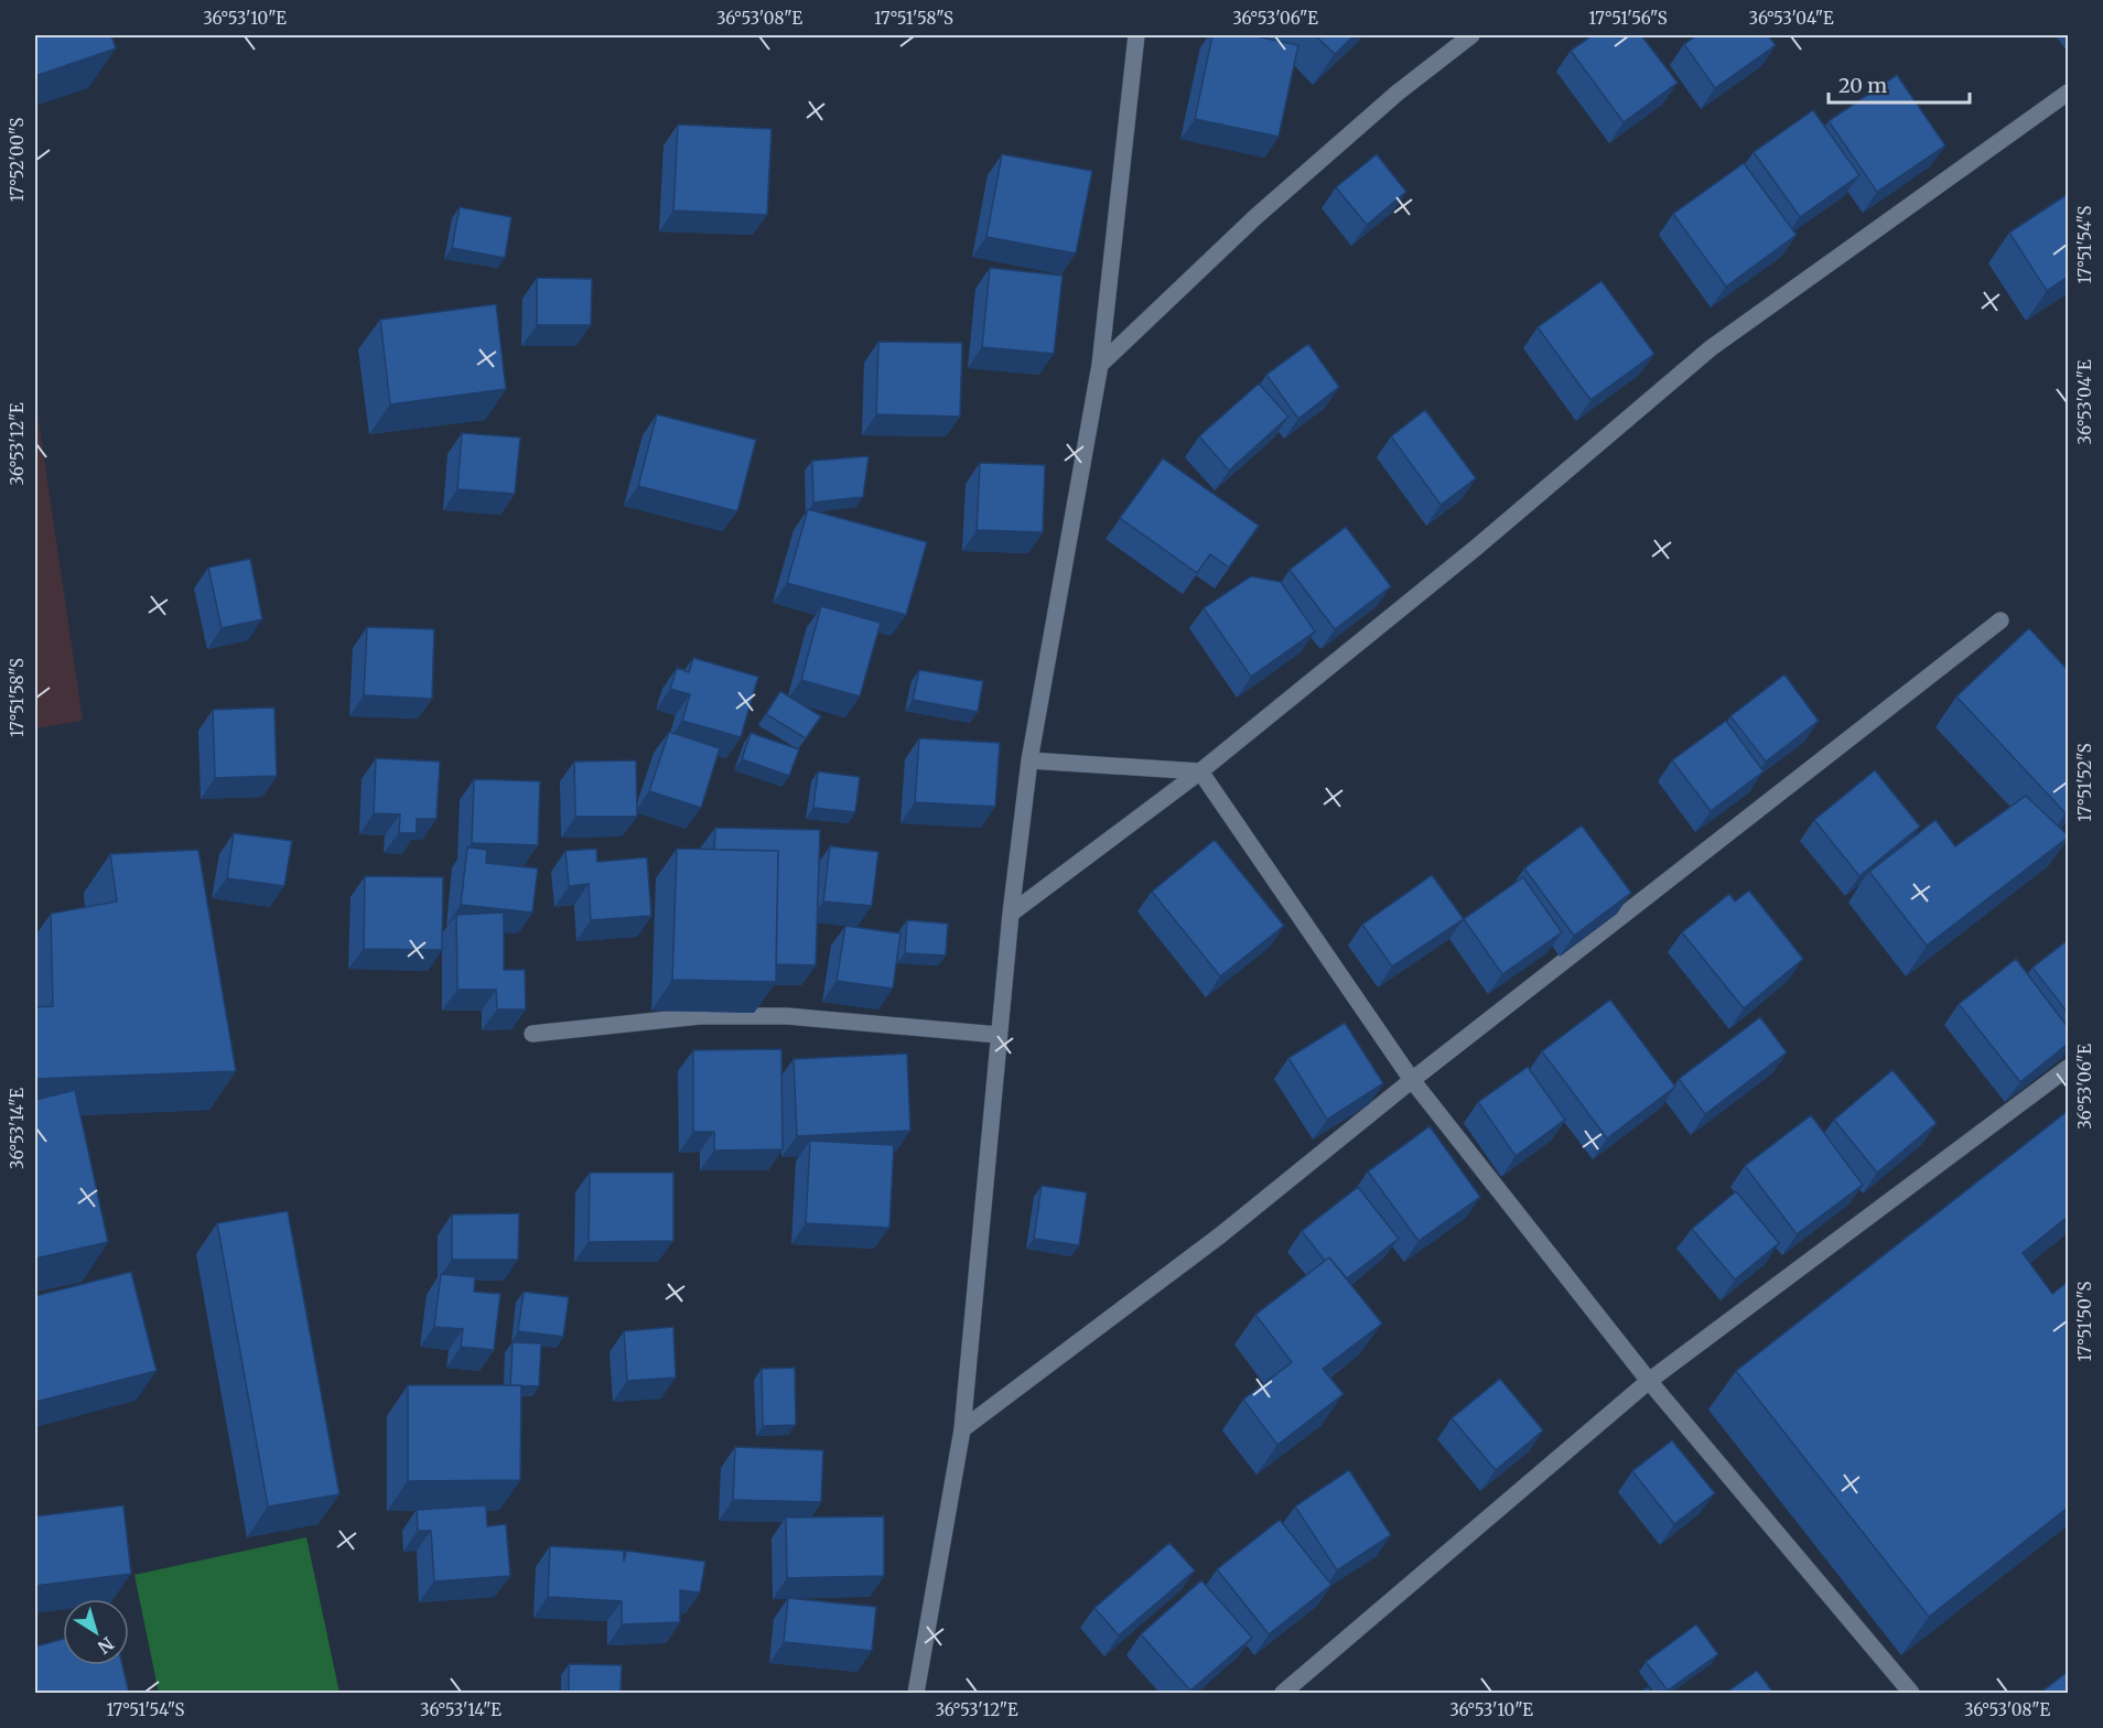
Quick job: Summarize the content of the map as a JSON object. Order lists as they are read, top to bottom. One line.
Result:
{"scale_bar":"20 m","north":"bottom right","coordinates":["36°53'10\"E","36°53'08\"E","17°51'58\"S","36°53'06\"E","17°51'56\"S","36°53'04\"E","17°52'00\"S","17°51'54\"S","36°53'12\"E","17°51'52\"S","36°53'14\"E","17°51'50\"S"]}
